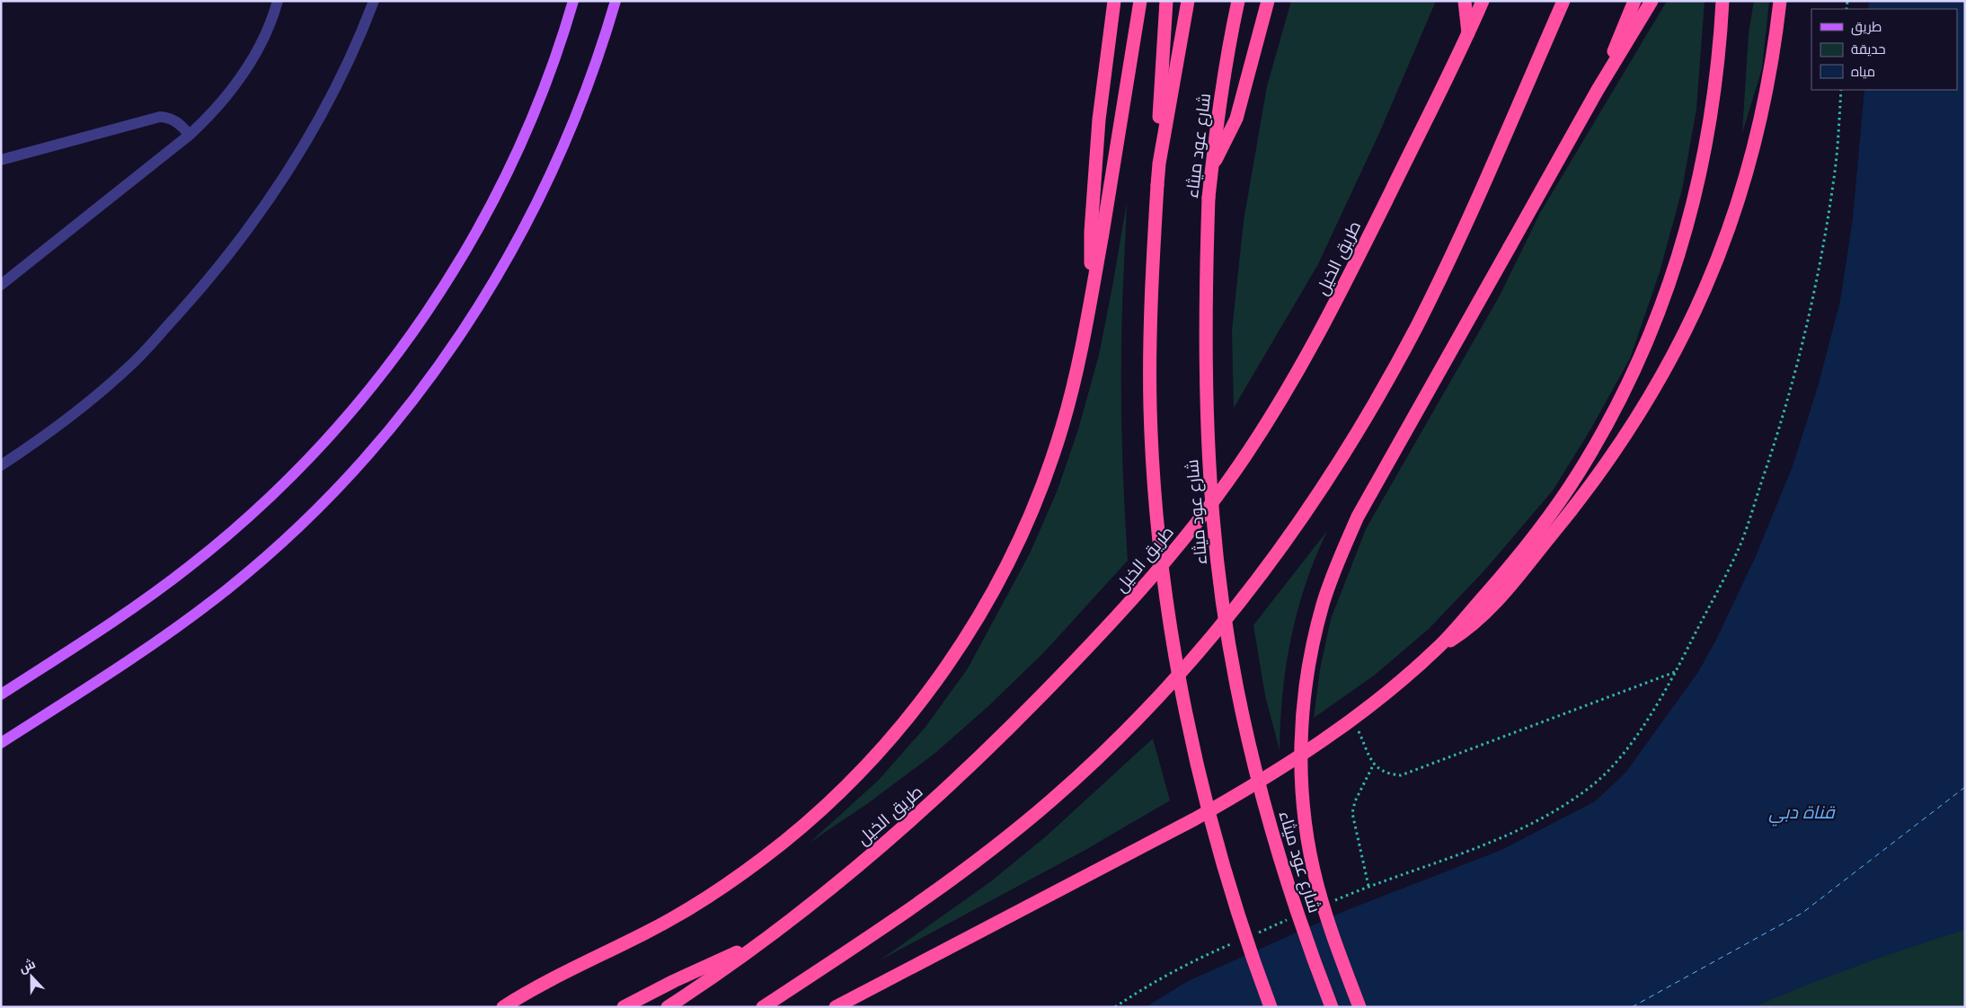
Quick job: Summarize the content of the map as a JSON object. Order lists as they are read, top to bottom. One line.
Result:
{"streets":{"highway":["شارع عود ميثاء","طريق الخيل"]},"water":["قناة دبي"],"legend":["طريق","حديقة","مياه"],"north":"top"}
